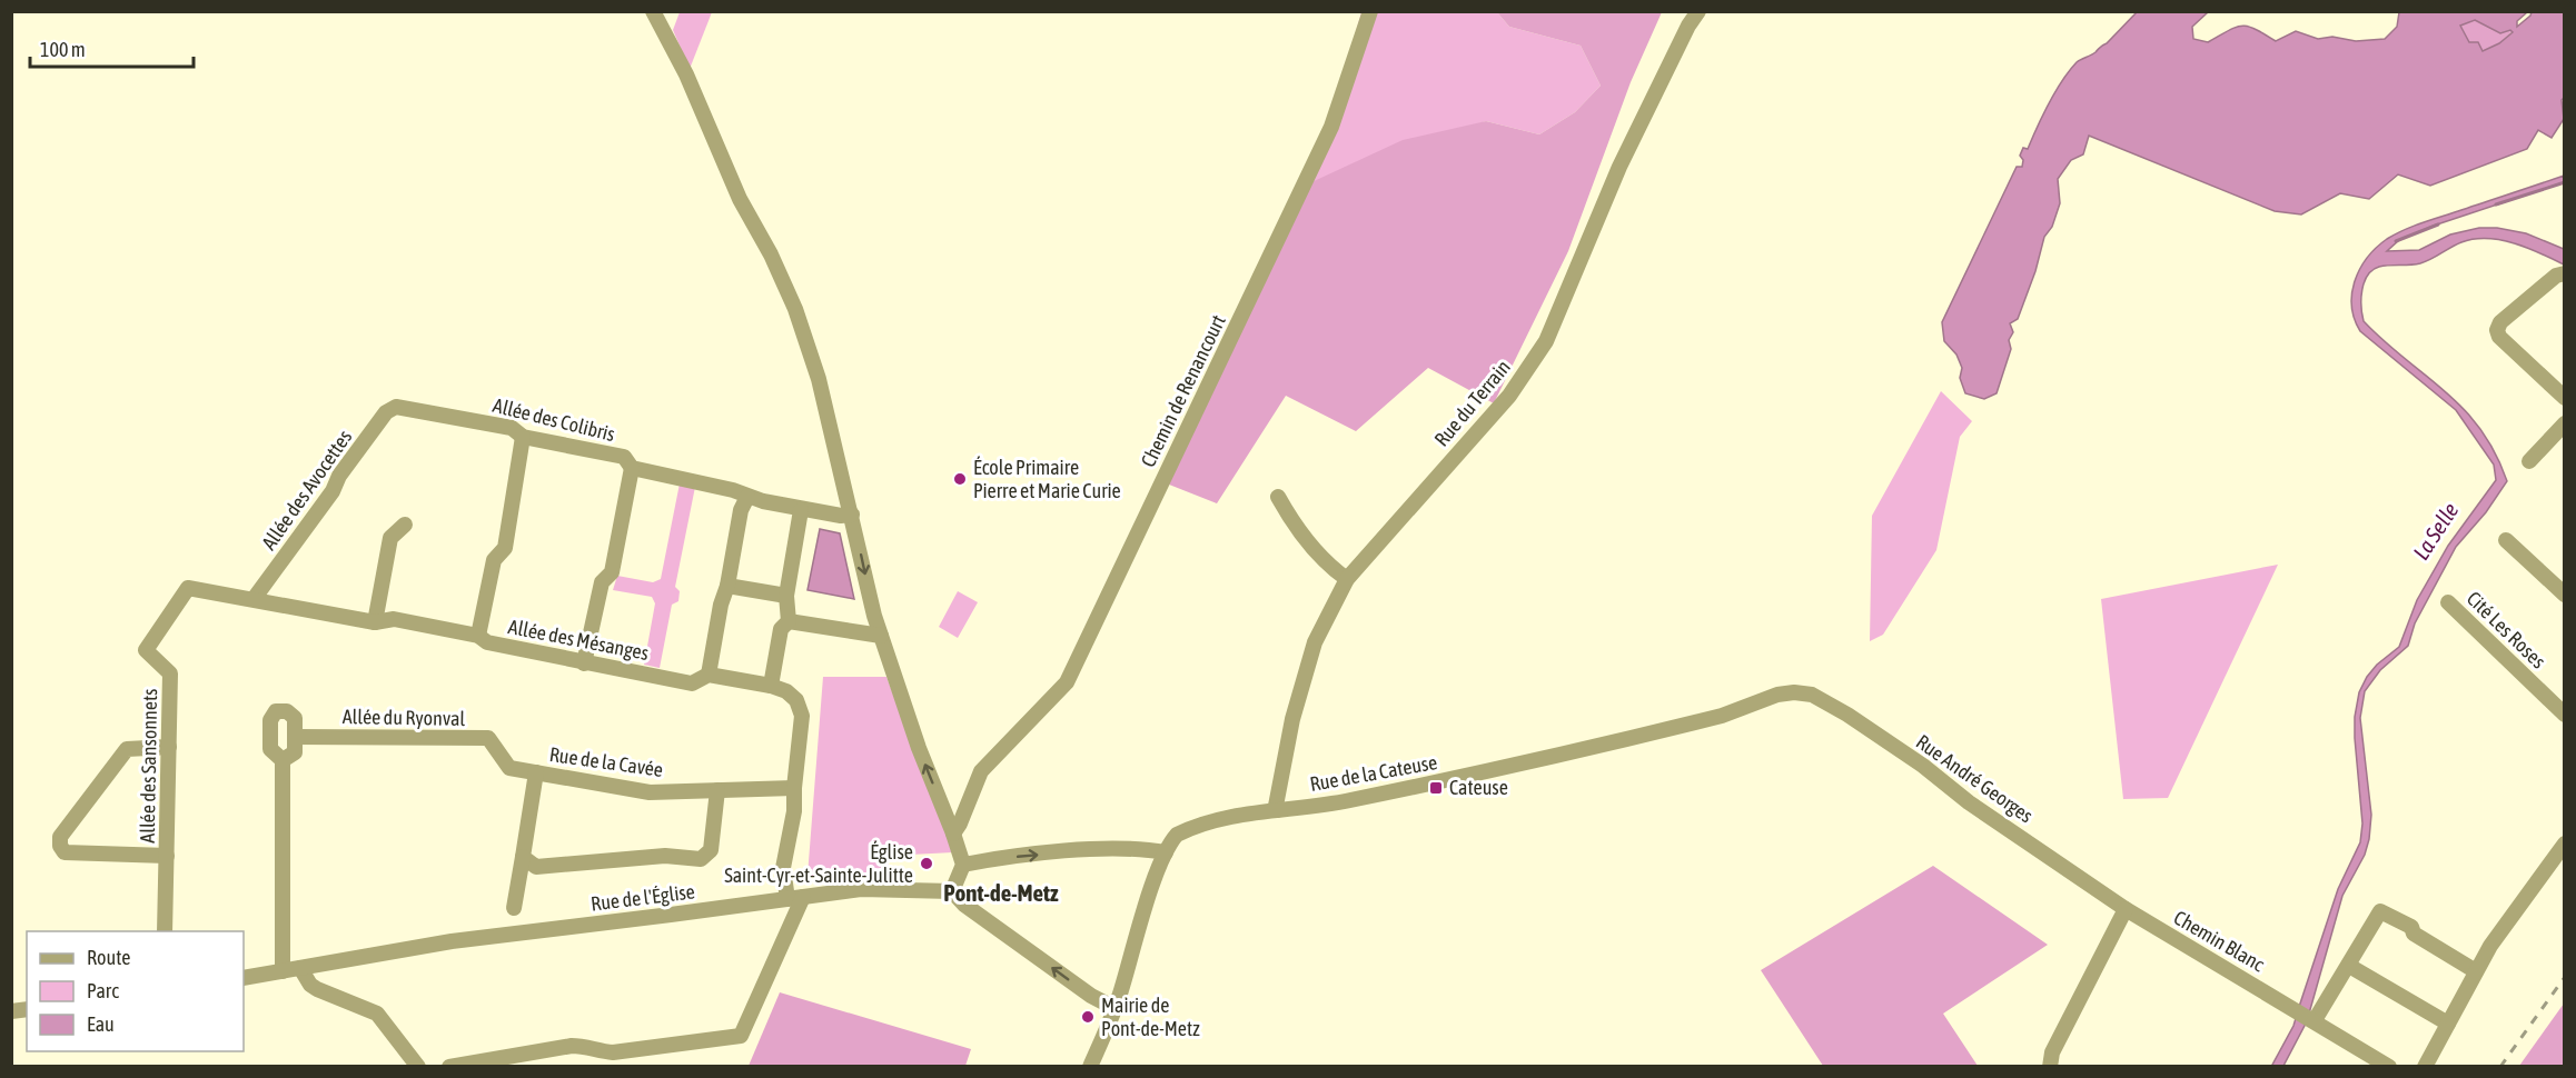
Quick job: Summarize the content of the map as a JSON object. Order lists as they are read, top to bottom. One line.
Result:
{"streets":{"street":["Chemin de Renancourt","Rue du Terrain","Allée des Colibris","Allée des Avocettes","Cité Les Roses","Allée des Mésanges","Allée du Ryonval","Rue de la Cavée","Allée des Sansonnets","Rue de la Cateuse","Rue André Georges","Rue de l'Église","Chemin Blanc"]},"crossings":[["Rue du Terrain","Rue de la Cateuse"],["Allée des Colibris","Allée des Avocettes"],["Allée des Avocettes","Allée des Mésanges"],["Allée des Mésanges","Rue de la Cavée"],["Allée des Mésanges","Allée des Sansonnets"],["Allée des Mésanges","Rue de l'Église"],["Allée du Ryonval","Rue de la Cavée"],["Rue de la Cateuse","Rue André Georges"],["Rue André Georges","Chemin Blanc"]],"districts":["Pont-de-Metz"],"water":["La Selle"],"places":{"other":["École Primaire Pierre et Marie Curie","Église Saint-Cyr-et-Sainte-Julitte","Mairie de Pont-de-Metz"],"transit":["Cateuse"]},"legend":["Route","Parc","Eau"],"scale_bar":"100 m"}
